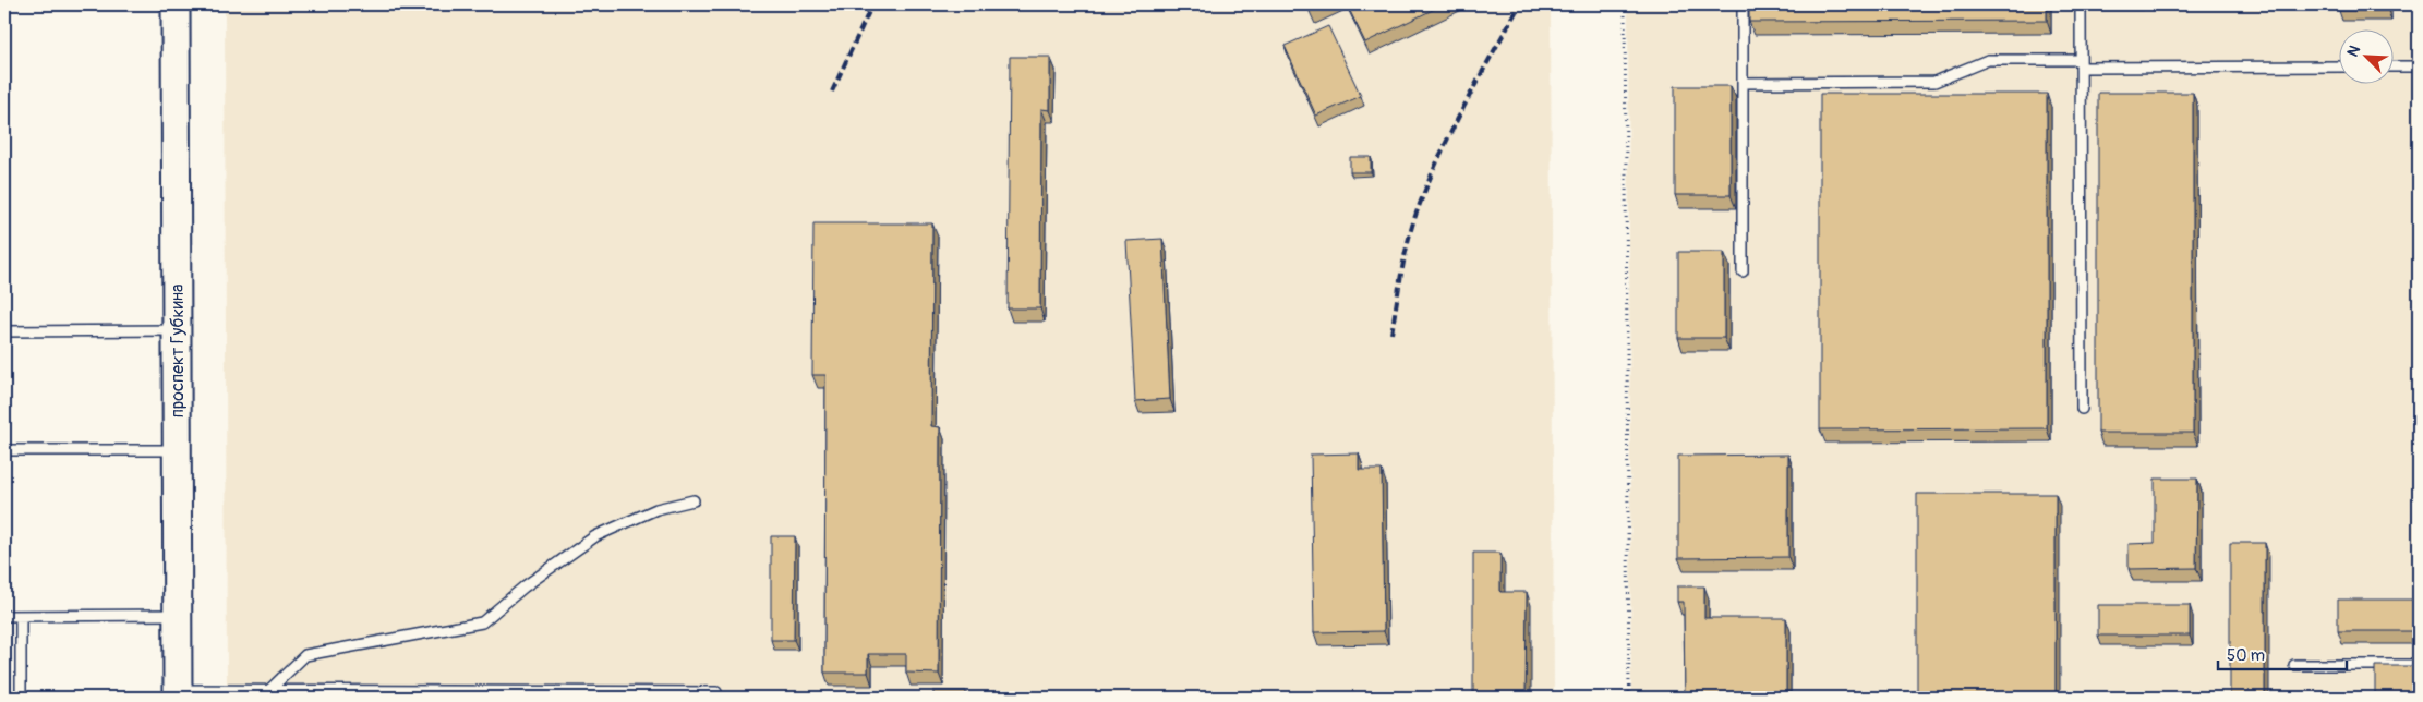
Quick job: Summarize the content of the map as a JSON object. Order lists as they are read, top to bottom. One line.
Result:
{"streets":{"main road":["проспект Губкина"]},"scale_bar":"50 m","north":"top left"}
